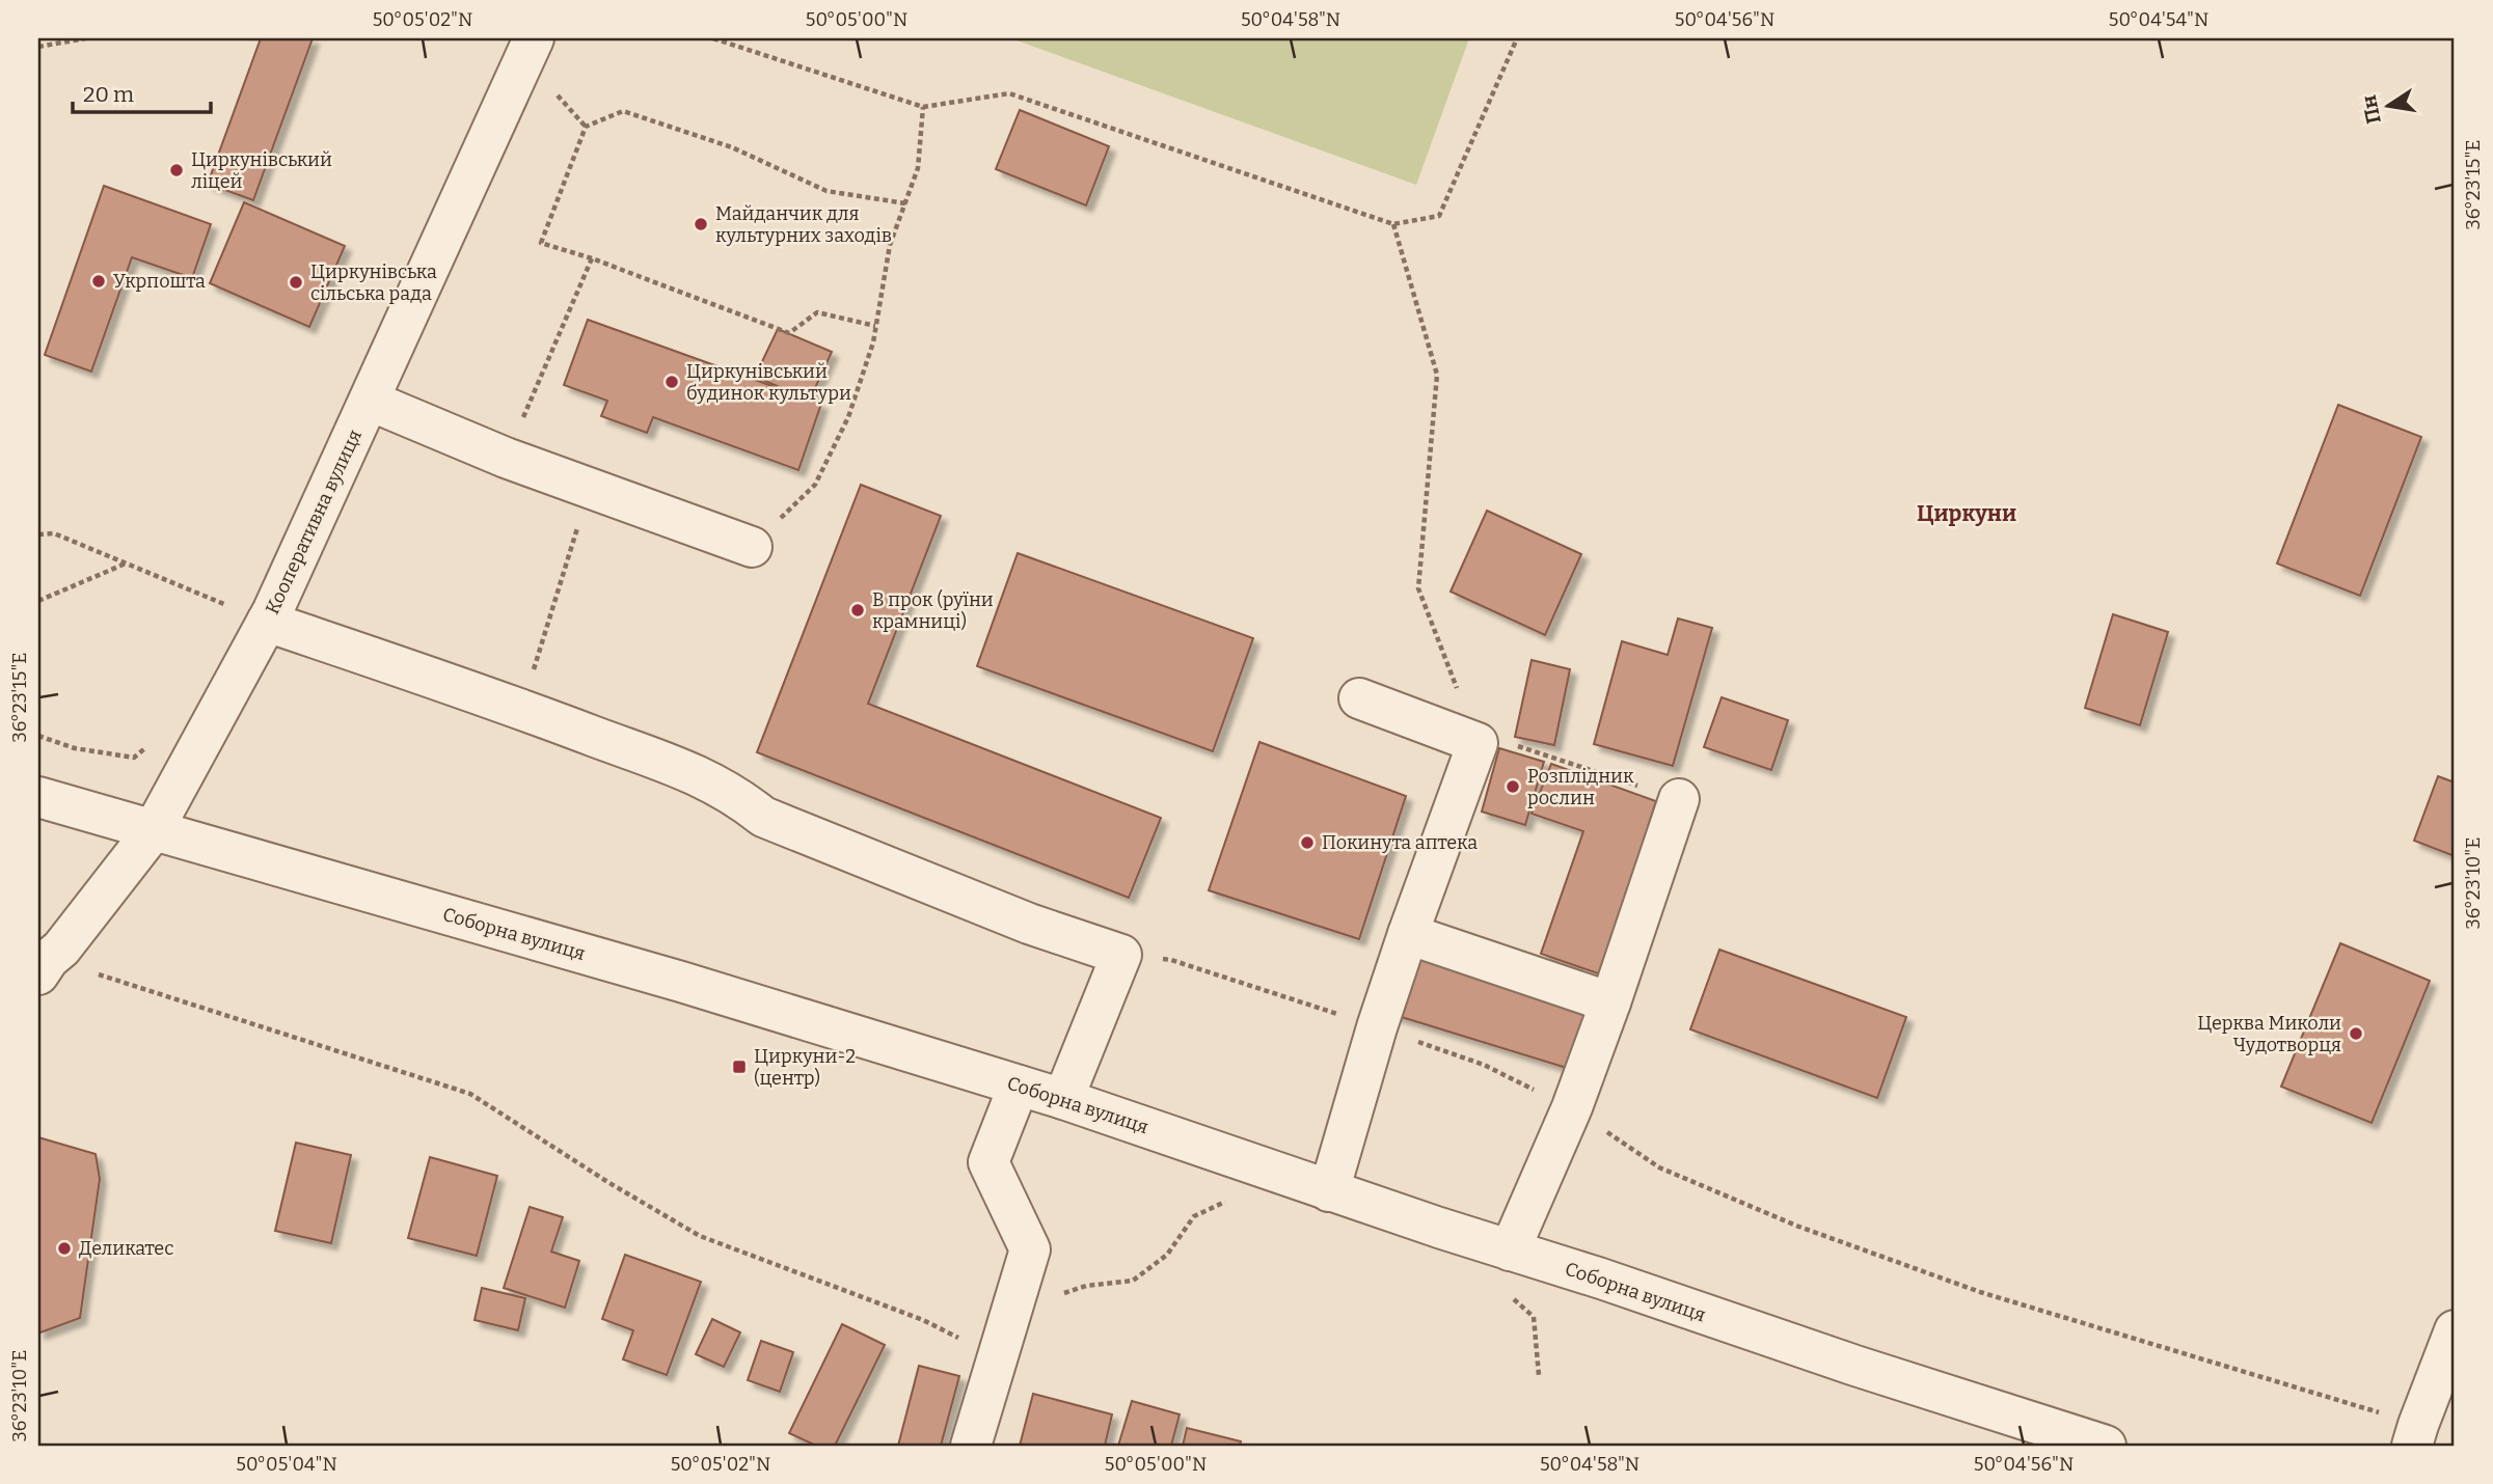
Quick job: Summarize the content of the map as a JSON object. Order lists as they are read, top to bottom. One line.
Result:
{"streets":{"street":["Кооперативна вулиця","Соборна вулиця"]},"crossings":[["Кооперативна вулиця","Соборна вулиця"]],"districts":["Циркуни"],"places":{"other":["Циркунівський ліцей","Майданчик для культурних заходів","Укрпошта","Циркунівська сільська рада","Циркунівський будинок культури","В прок (руїни крамниці)","Розплідник рослин","Покинута аптека","Церква Миколи Чудотворця","Деликатес"],"transit":["Циркуни-2 (центр)"]},"scale_bar":"20 m","north":"left","coordinates":["50°05'02\"N","50°05'00\"N","50°04'58\"N","50°04'56\"N","50°04'54\"N","36°23'15\"E","36°23'10\"E","50°05'04\"N"]}
